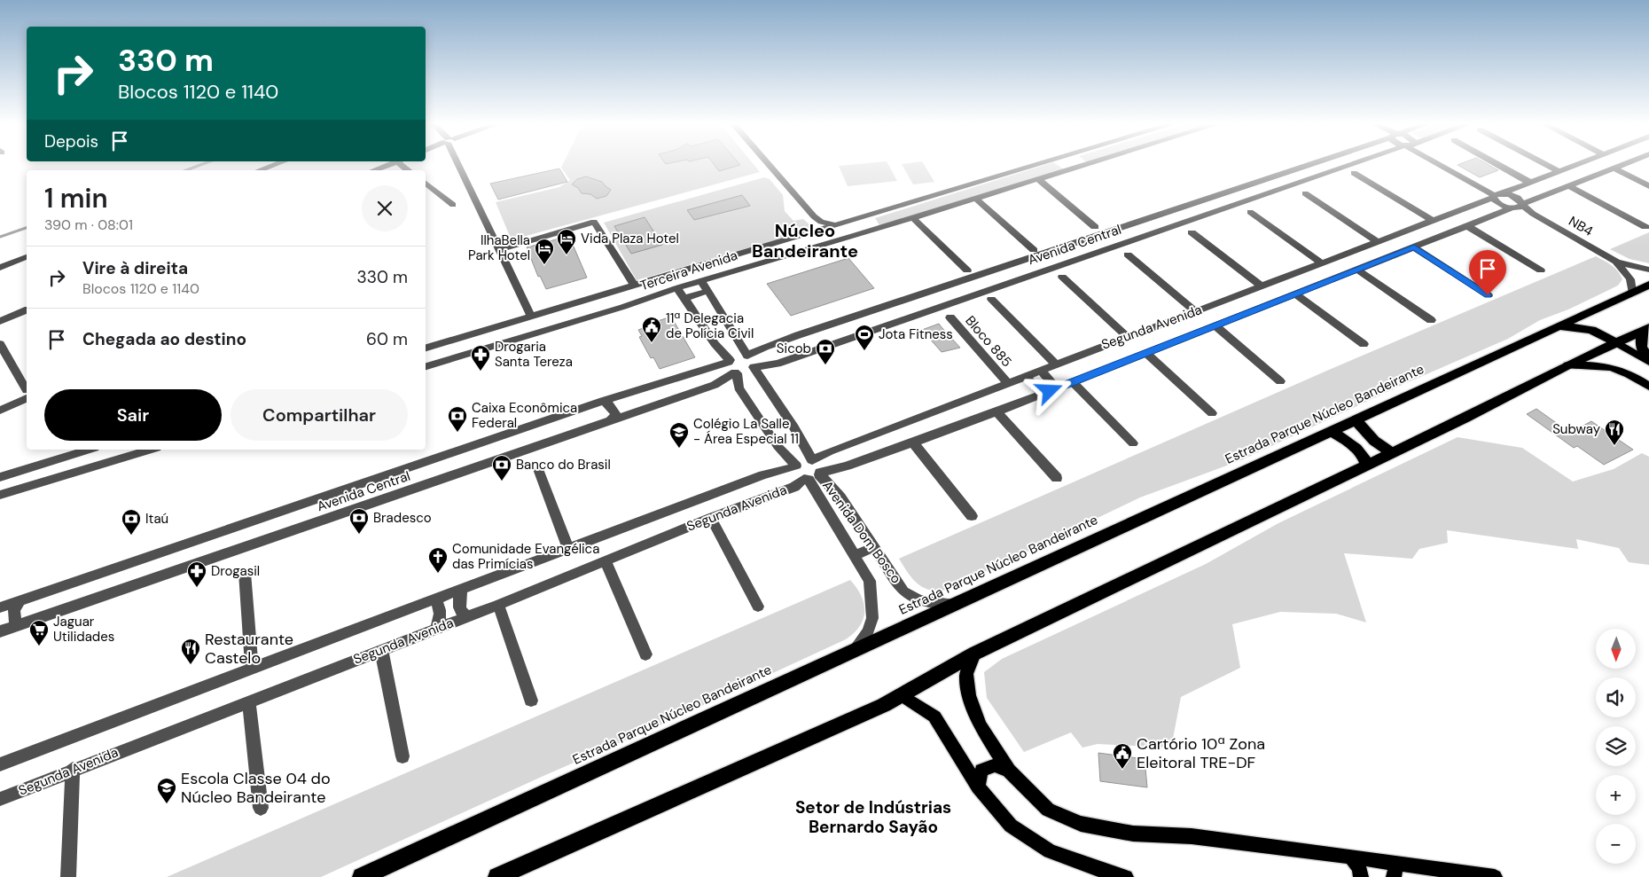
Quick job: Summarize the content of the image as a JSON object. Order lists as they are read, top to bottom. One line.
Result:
{"streets":{"highway":["Estrada Parque Núcleo Bandeirante"],"street":["NB4","Avenida Central","Terceira Avenida","Segunda Avenida","Bloco 885","Avenida Dom Bosco"]},"crossings":[["NB4","Segunda Avenida"],["NB4","Estrada Parque Núcleo Bandeirante"],["Segunda Avenida","Bloco 885"],["Segunda Avenida","Avenida Dom Bosco"],["Estrada Parque Núcleo Bandeirante","Avenida Dom Bosco"]],"districts":["Núcleo Bandeirante","Setor de Indústrias Bernardo Sayão"],"places":{"hotel":["Vida Plaza Hotel","IlhaBella Park Hotel"],"public building":["11ª Delegacia de Polícia Civil","Cartório 10ª Zona Eleitoral TRE-DF"],"sports":["Jota Fitness"],"bank":["Sicob","Caixa Econômica Federal","Banco do Brasil","Bradesco","Itaú"],"pharmacy":["Drogaria Santa Tereza","Drogasil"],"restaurant":["Subway","Restaurante Castelo"],"school or university":["Colégio La Salle - Área Especial 11","Escola Classe 04 do Núcleo Bandeirante"],"church":["Comunidade Evangélica das Primícias"],"supermarket":["Jaguar Utilidades"]},"north":"bottom","page":{"turn":["330 m","Blocos 1120 e 1140"],"then":"Depois","heading":["1 min","390 m · 08:01"],"list":[{"name":"Vire à direita","note":"Blocos 1120 e 1140","value":"330 m"},{"name":"Chegada ao destino","value":"60 m"}],"buttons":["Sair","Compartilhar"],"map_buttons":["+","−"]}}
